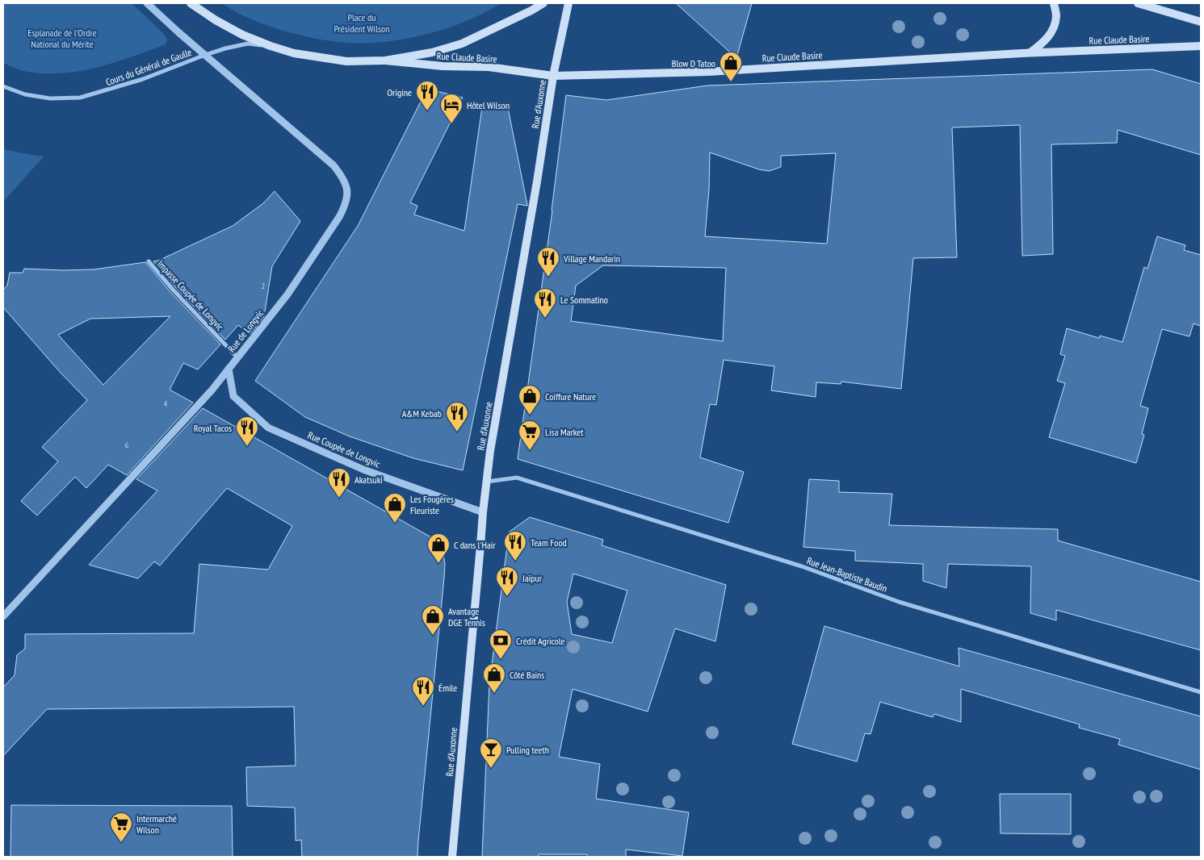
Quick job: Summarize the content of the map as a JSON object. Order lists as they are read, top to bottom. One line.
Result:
{"streets":{"main road":["Rue Claude Basire","Rue d'Auxonne"],"street":["Cours du Général de Gaulle","Impasse Coupée de Longvic","Rue de Longvic","Rue Coupée de Longvic","Rue Jean-Baptiste Baudin"]},"crossings":[["Rue Claude Basire","Rue d'Auxonne"],["Cours du Général de Gaulle","Rue de Longvic"],["Rue d'Auxonne","Rue Coupée de Longvic"],["Rue d'Auxonne","Rue Jean-Baptiste Baudin"],["Impasse Coupée de Longvic","Rue de Longvic"],["Rue de Longvic","Rue Coupée de Longvic"]],"parks":["Place du Président Wilson","Esplanade de l'Ordre National du Mérite"],"places":{"shop":["Blow D Tatoo","Coiffure Nature","Les Fougères Fleuriste","C dans l'Hair","Avantage DGE Tennis","Côté Bains"],"restaurant":["Origine","Village Mandarin","Le Sommatino","A&M Kebab","Royal Tacos","Akatsuki","Team Food","Jaïpur","Émile"],"hotel":["Hôtel Wilson"],"supermarket":["Lisa Market","Intermarché Wilson"],"bank":["Crédit Agricole"],"bar":["Pulling teeth"]},"house_numbers":["2","4","6"]}
